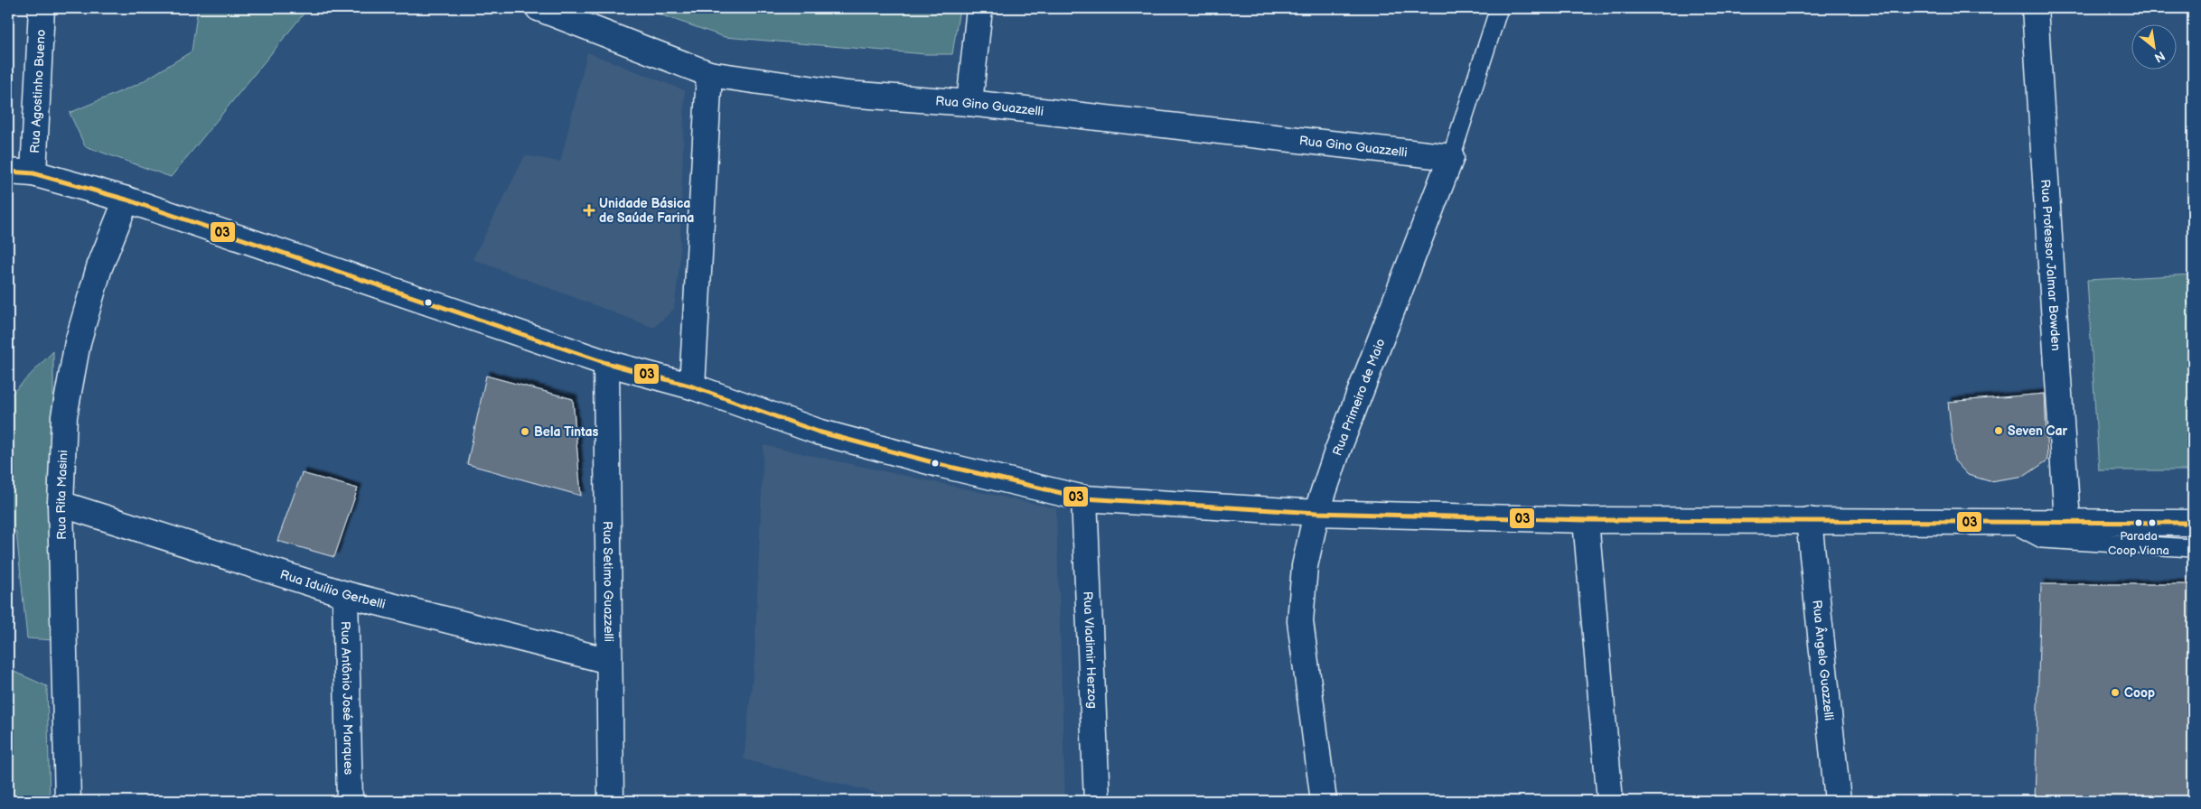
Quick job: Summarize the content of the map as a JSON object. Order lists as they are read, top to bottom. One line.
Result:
{"streets":{"street":["Rua Agostinho Bueno","Rua Gino Guazzelli","Rua Professor Jalmar Bowden","Rua Primeiro de Maio","Rua Rita Masini","Rua Setimo Guazzelli","Rua Iduílio Gerbelli","Rua Vladimir Herzog","Rua Ângelo Guazzelli","Rua Antônio José Marques"]},"crossings":[["Rua Gino Guazzelli","Rua Primeiro de Maio"],["Rua Rita Masini","Rua Iduílio Gerbelli"],["Rua Setimo Guazzelli","Rua Iduílio Gerbelli"],["Rua Iduílio Gerbelli","Rua Antônio José Marques"]],"places":{"health":["Unidade Básica de Saúde Farina"],"other":["Seven Car","Bela Tintas","Parada Coop Viana","Coop"]},"lines":["transit line 03"],"north":"bottom right"}
